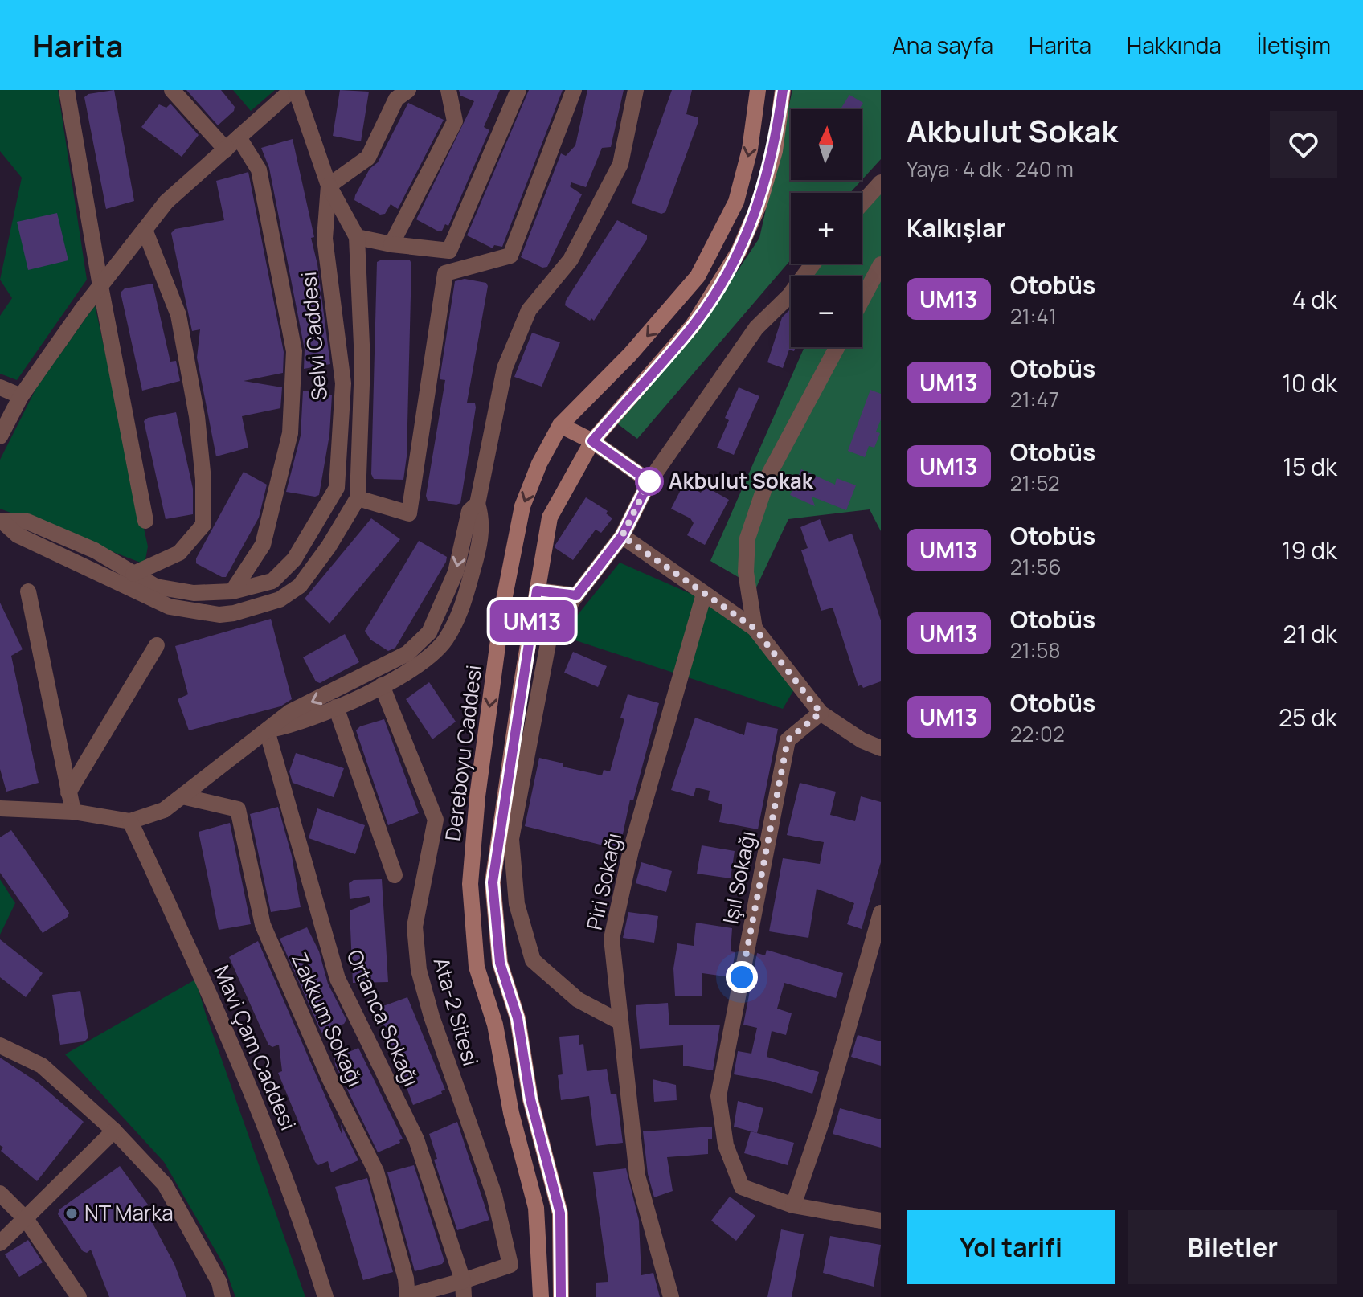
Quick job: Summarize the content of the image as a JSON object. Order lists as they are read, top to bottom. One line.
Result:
{"streets":{"main road":["Dereboyu Caddesi"],"street":["Selvi Caddesi","Işıl Sokağı","Piri Sokağı","Ata-2 Sitesi","Ortanca Sokağı","Zakkum Sokağı","Mavi Çam Caddesi"]},"crossings":[["Ata-2 Sitesi","Ortanca Sokağı"],["Ata-2 Sitesi","Zakkum Sokağı"]],"places":["Akbulut Sokak","NT Marka"],"lines":["bus line UM13"],"north":"top","page":{"header":"Harita","nav":["Ana sayfa","Harita","Hakkında","İletişim"],"on_map":"UM13","heading":[["Akbulut Sokak","Yaya · 4 dk · 240 m"],"Kalkışlar"],"map_buttons":["+","−"],"list":[{"mark":"UM13","name":"Otobüs","note":"21:41","value":"4 dk"},{"mark":"UM13","name":"Otobüs","note":"21:47","value":"10 dk"},{"mark":"UM13","name":"Otobüs","note":"21:52","value":"15 dk"},{"mark":"UM13","name":"Otobüs","note":"21:56","value":"19 dk"},{"mark":"UM13","name":"Otobüs","note":"21:58","value":"21 dk"},{"mark":"UM13","name":"Otobüs","note":"22:02","value":"25 dk"}],"buttons":["Yol tarifi","Biletler"]}}
